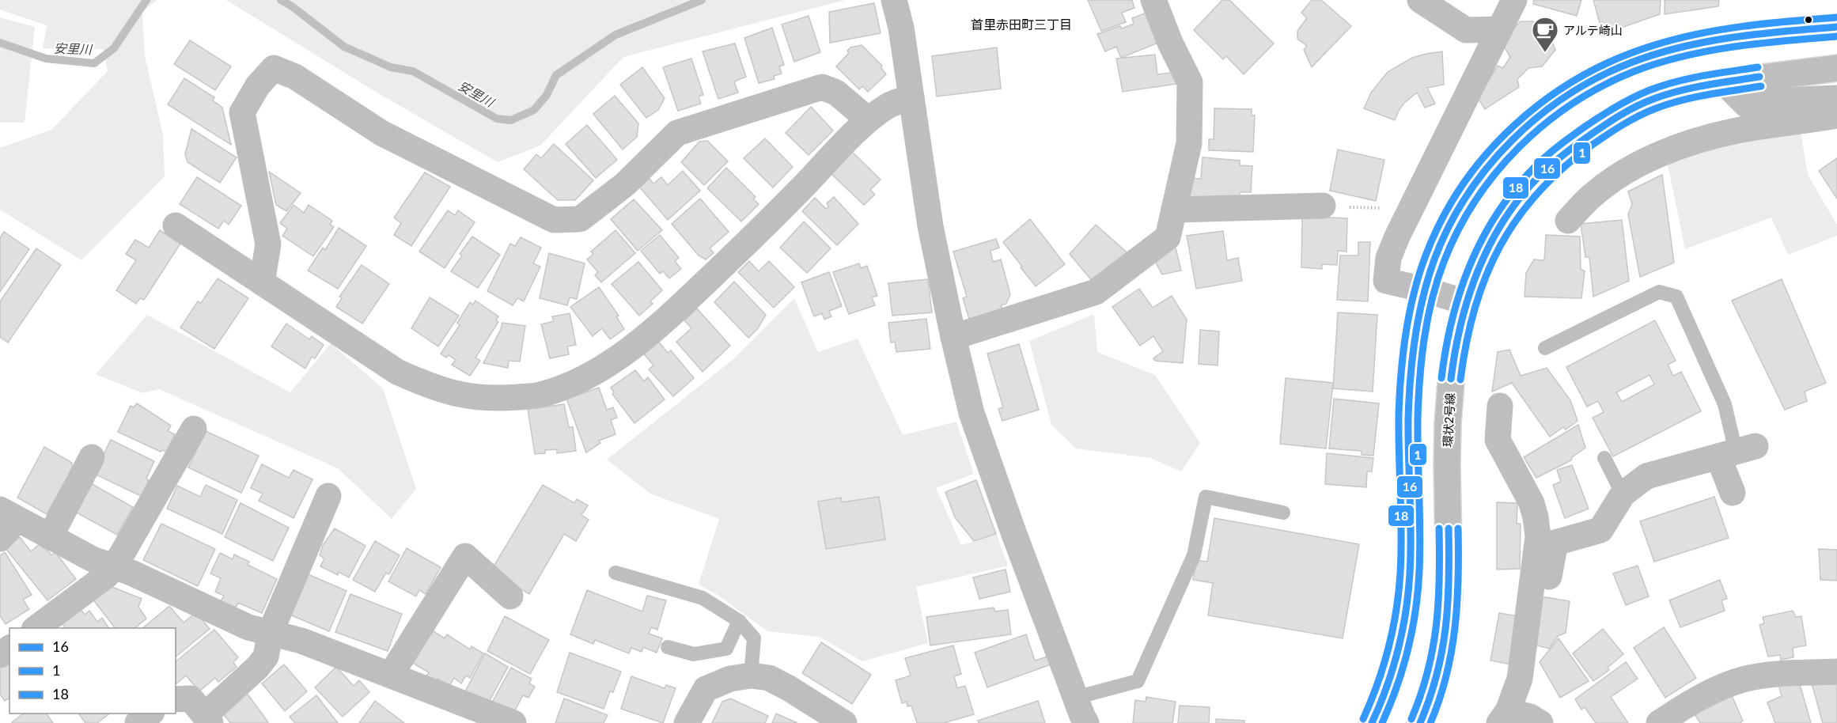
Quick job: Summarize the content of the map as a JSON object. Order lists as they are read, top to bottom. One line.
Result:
{"streets":{"street":["環状2号線"]},"districts":["首里赤田町三丁目"],"water":["安里川"],"places":{"cafe":["アルテ崎山"]},"lines":["transit line 18","transit line 16","transit line 1"],"legend":["16","1","18"]}
